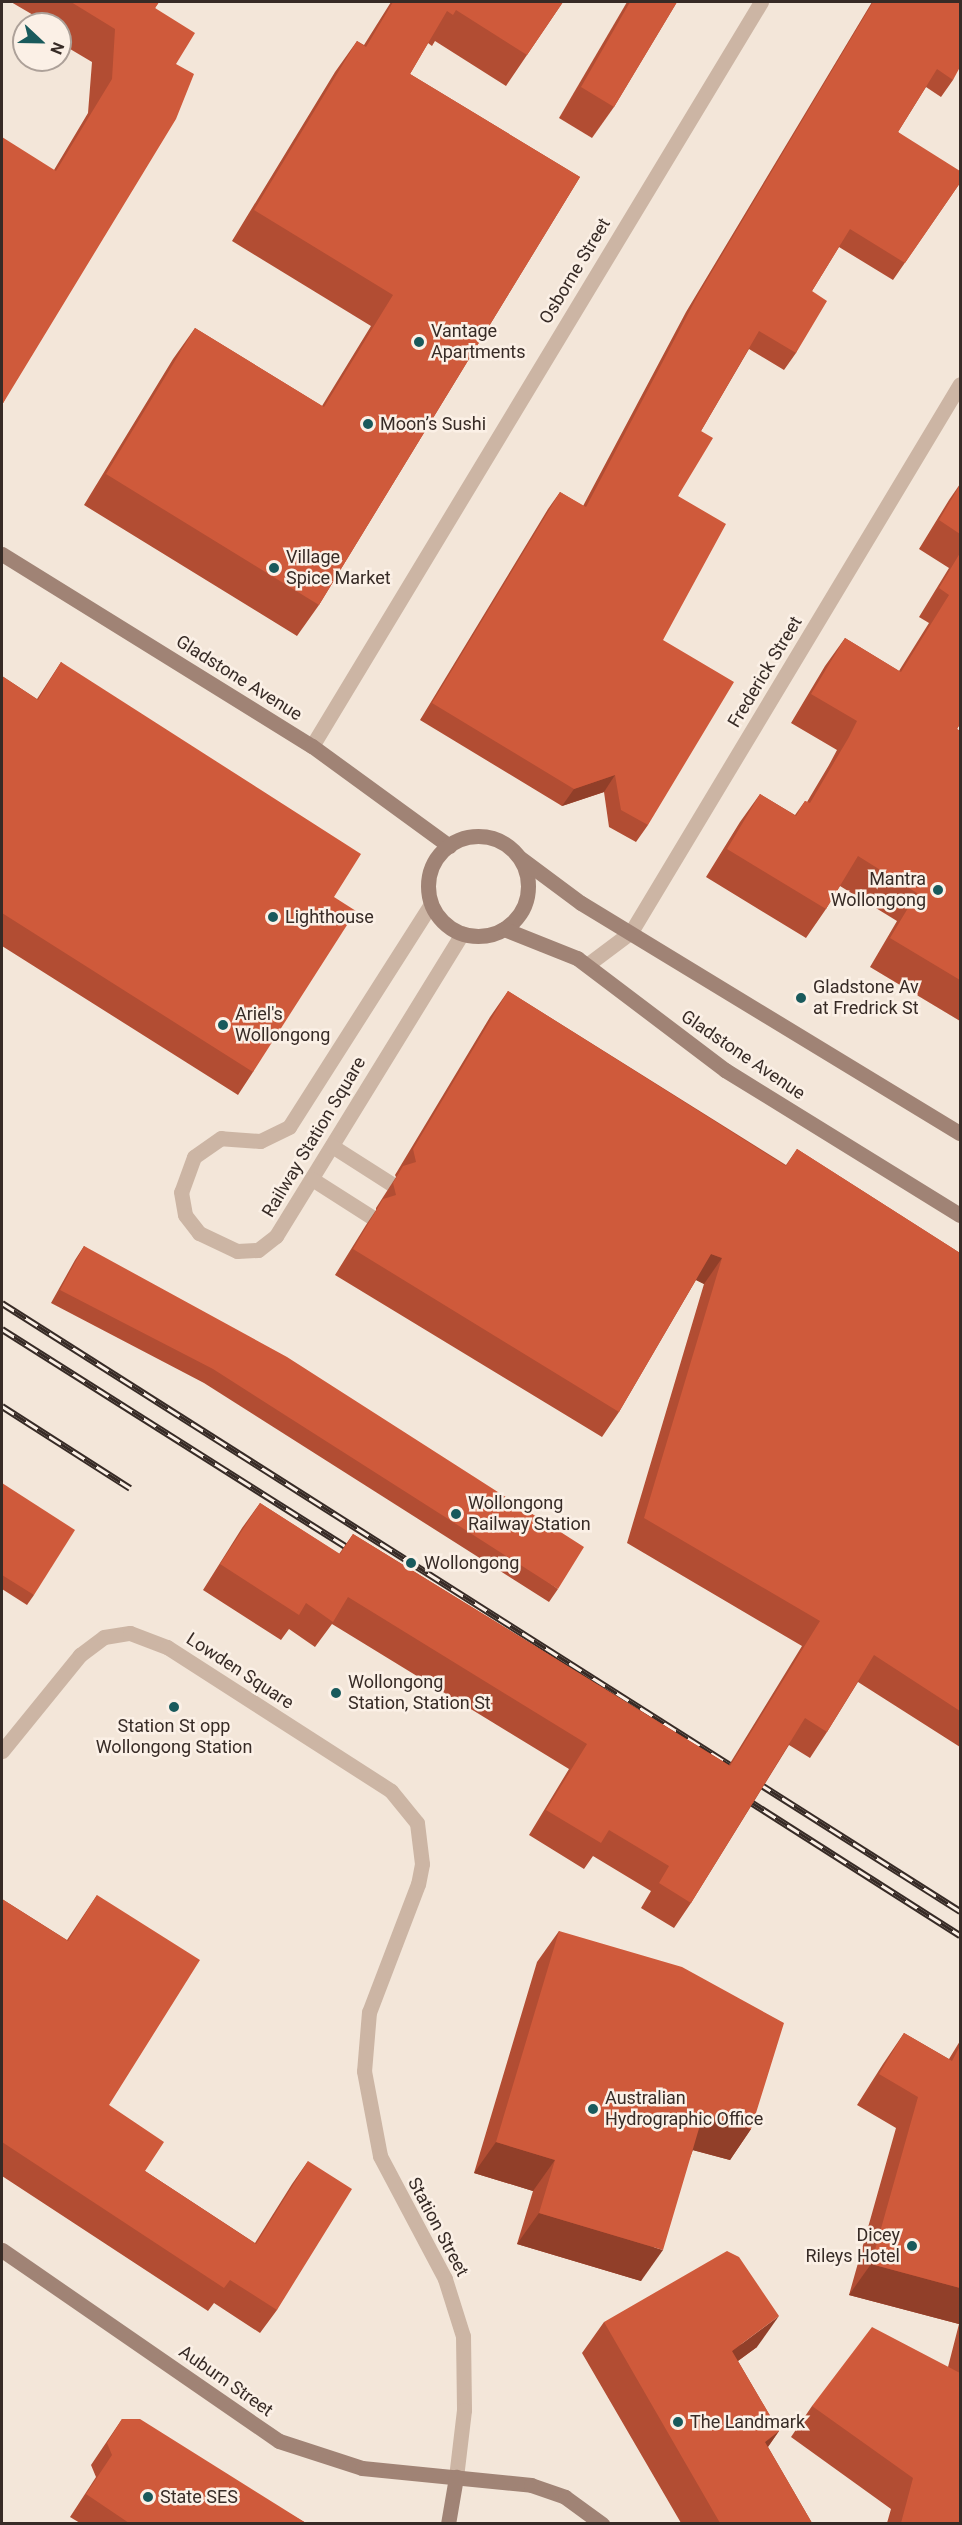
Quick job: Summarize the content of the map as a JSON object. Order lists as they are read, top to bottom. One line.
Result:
{"streets":{"main road":["Gladstone Avenue","Auburn Street"],"street":["Osborne Street","Frederick Street","Railway Station Square","Lowden Square","Station Street"]},"crossings":[["Osborne Street","Gladstone Avenue"],["Frederick Street","Gladstone Avenue"],["Gladstone Avenue","Railway Station Square"],["Lowden Square","Station Street"],["Station Street","Auburn Street"]],"places":["Vantage Apartments","Moon’s Sushi","Village Spice Market","Mantra Wollongong","Lighthouse","Gladstone Av at Fredrick St","Ariel's Wollongong","Wollongong Railway Station","Wollongong","Wollongong Station, Station St","Station St opp Wollongong Station","Australian Hydrographic Office","Dicey Rileys Hotel","The Landmark","State SES"],"north":"right"}
